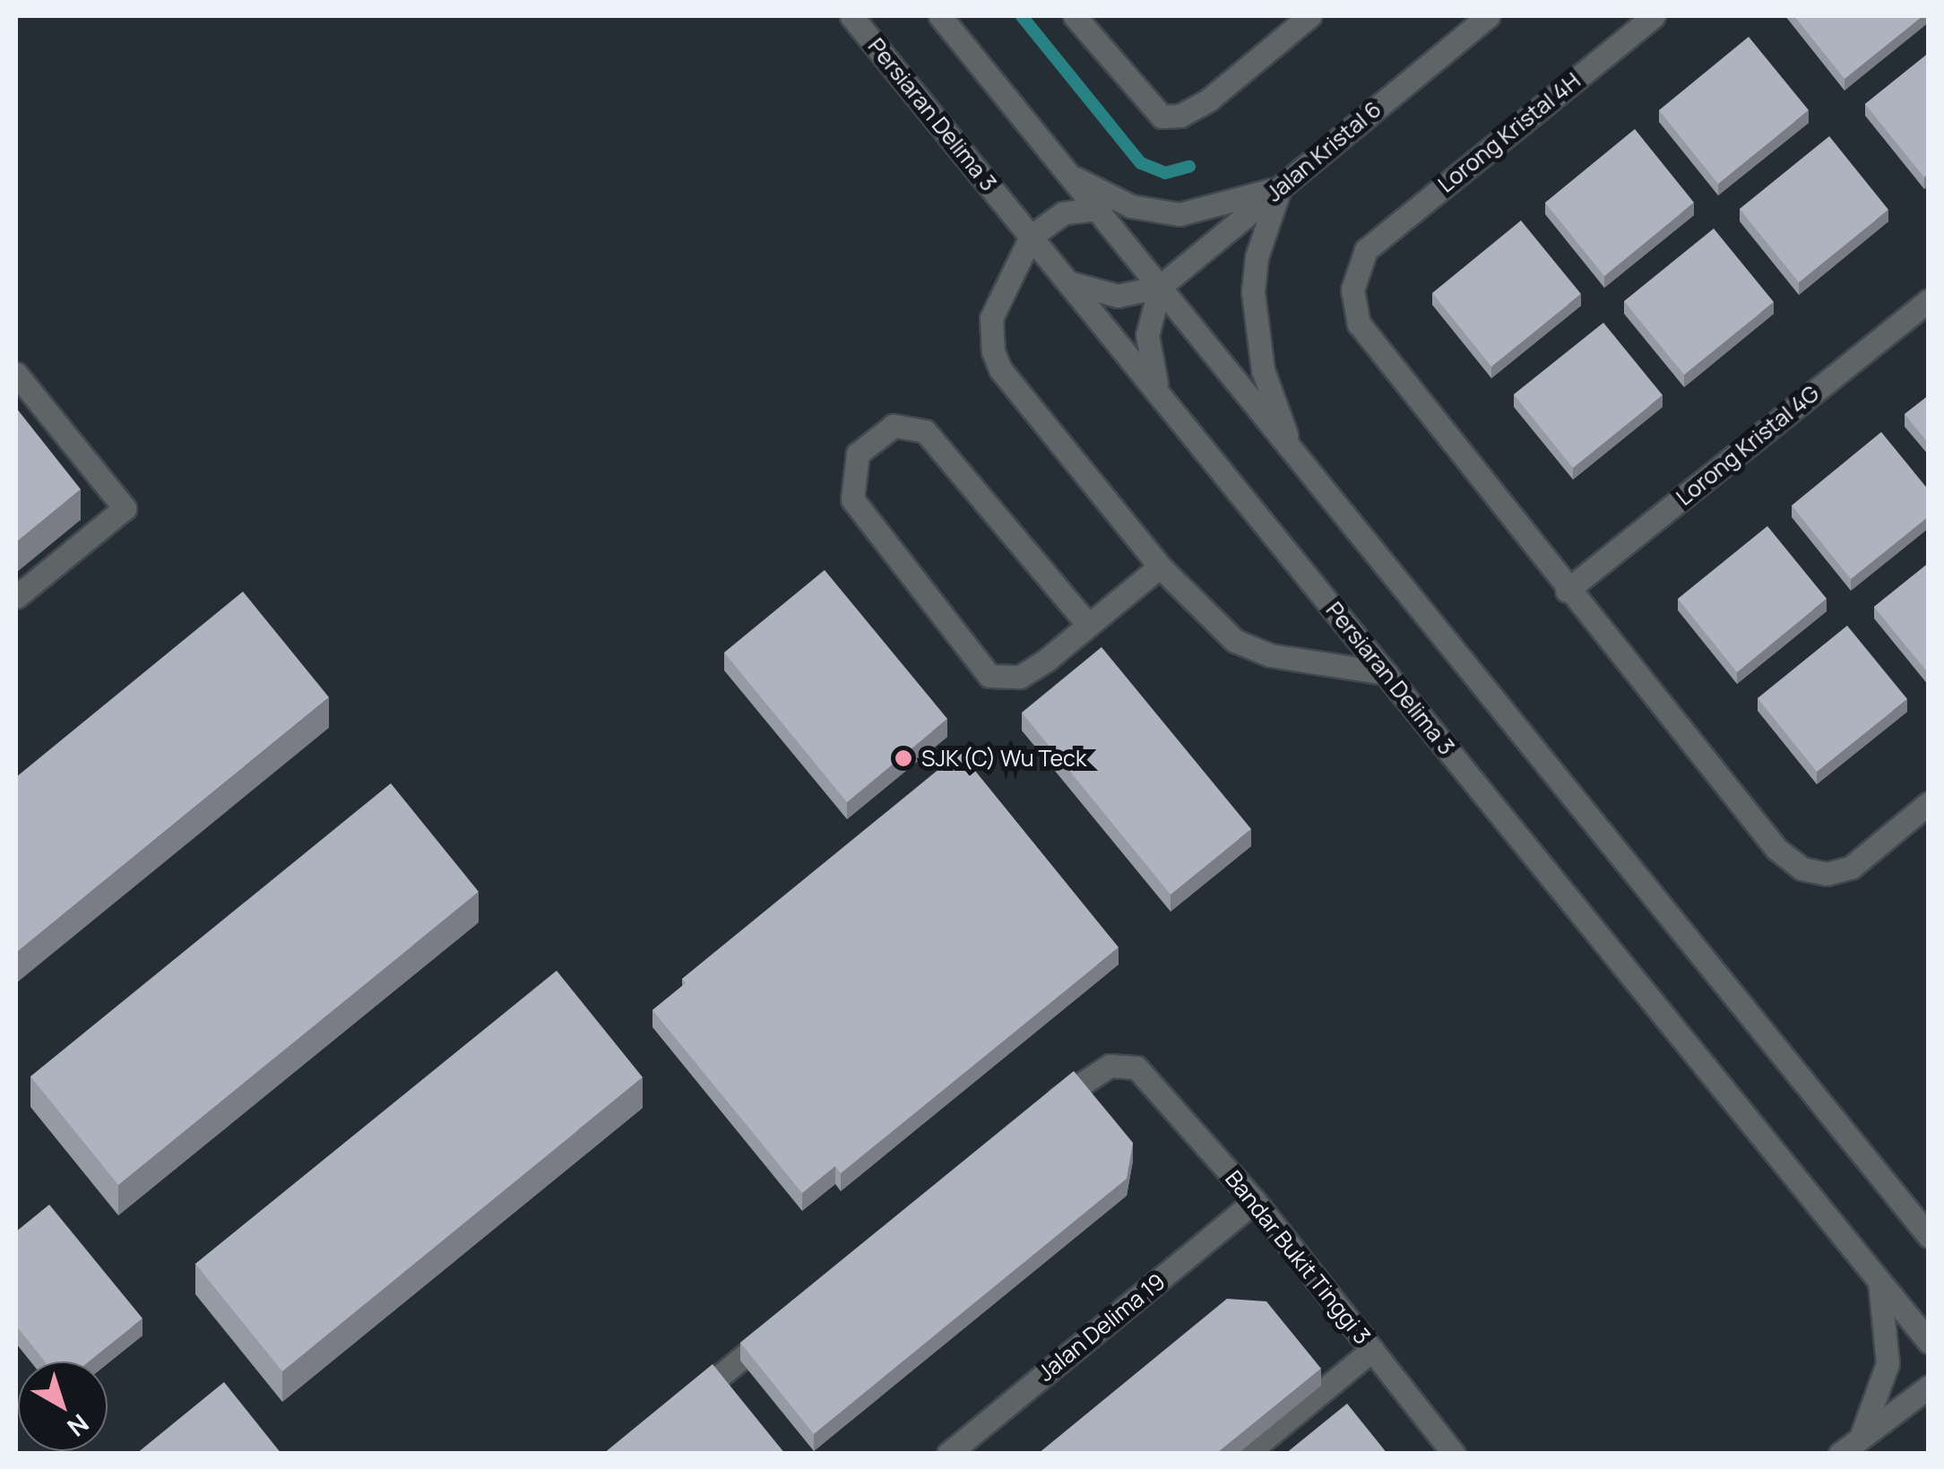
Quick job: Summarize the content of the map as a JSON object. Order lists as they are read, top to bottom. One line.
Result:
{"streets":{"street":["Persiaran Delima 3","Lorong Kristal 4H","Jalan Kristal 6","Lorong Kristal 4G","Bandar Bukit Tinggi 3","Jalan Delima 19"]},"crossings":[["Lorong Kristal 4H","Lorong Kristal 4G"],["Bandar Bukit Tinggi 3","Jalan Delima 19"]],"places":["SJK (C) Wu Teck"],"north":"bottom right"}
